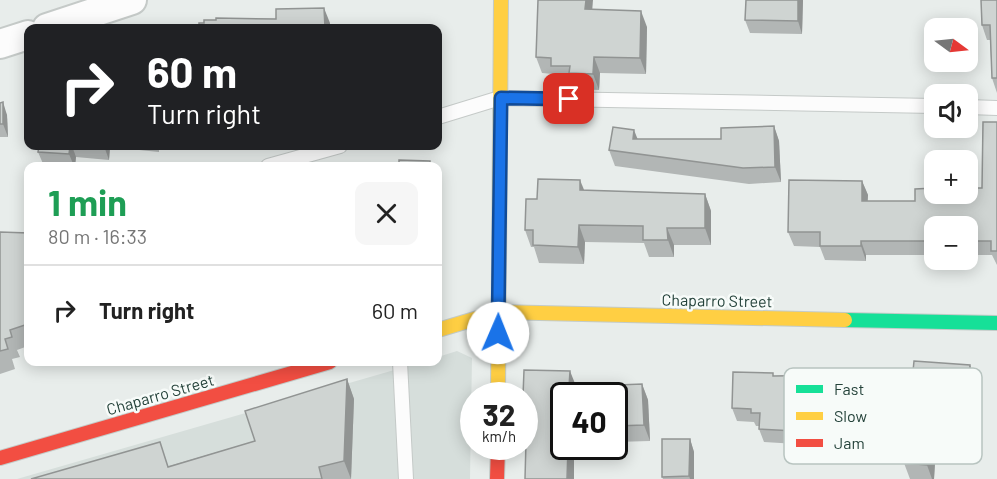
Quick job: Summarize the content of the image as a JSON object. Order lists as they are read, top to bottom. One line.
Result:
{"streets":{"street":["Chaparro Street"]},"legend":["Fast","Slow","Jam"],"north":"right","page":{"map_buttons":["+","−"],"turn":["60 m","Turn right"],"heading":["1 min","80 m · 16:33"],"list":[{"name":"Turn right","value":"60 m"}],"speed":"32 km/h","limit":"40"}}
